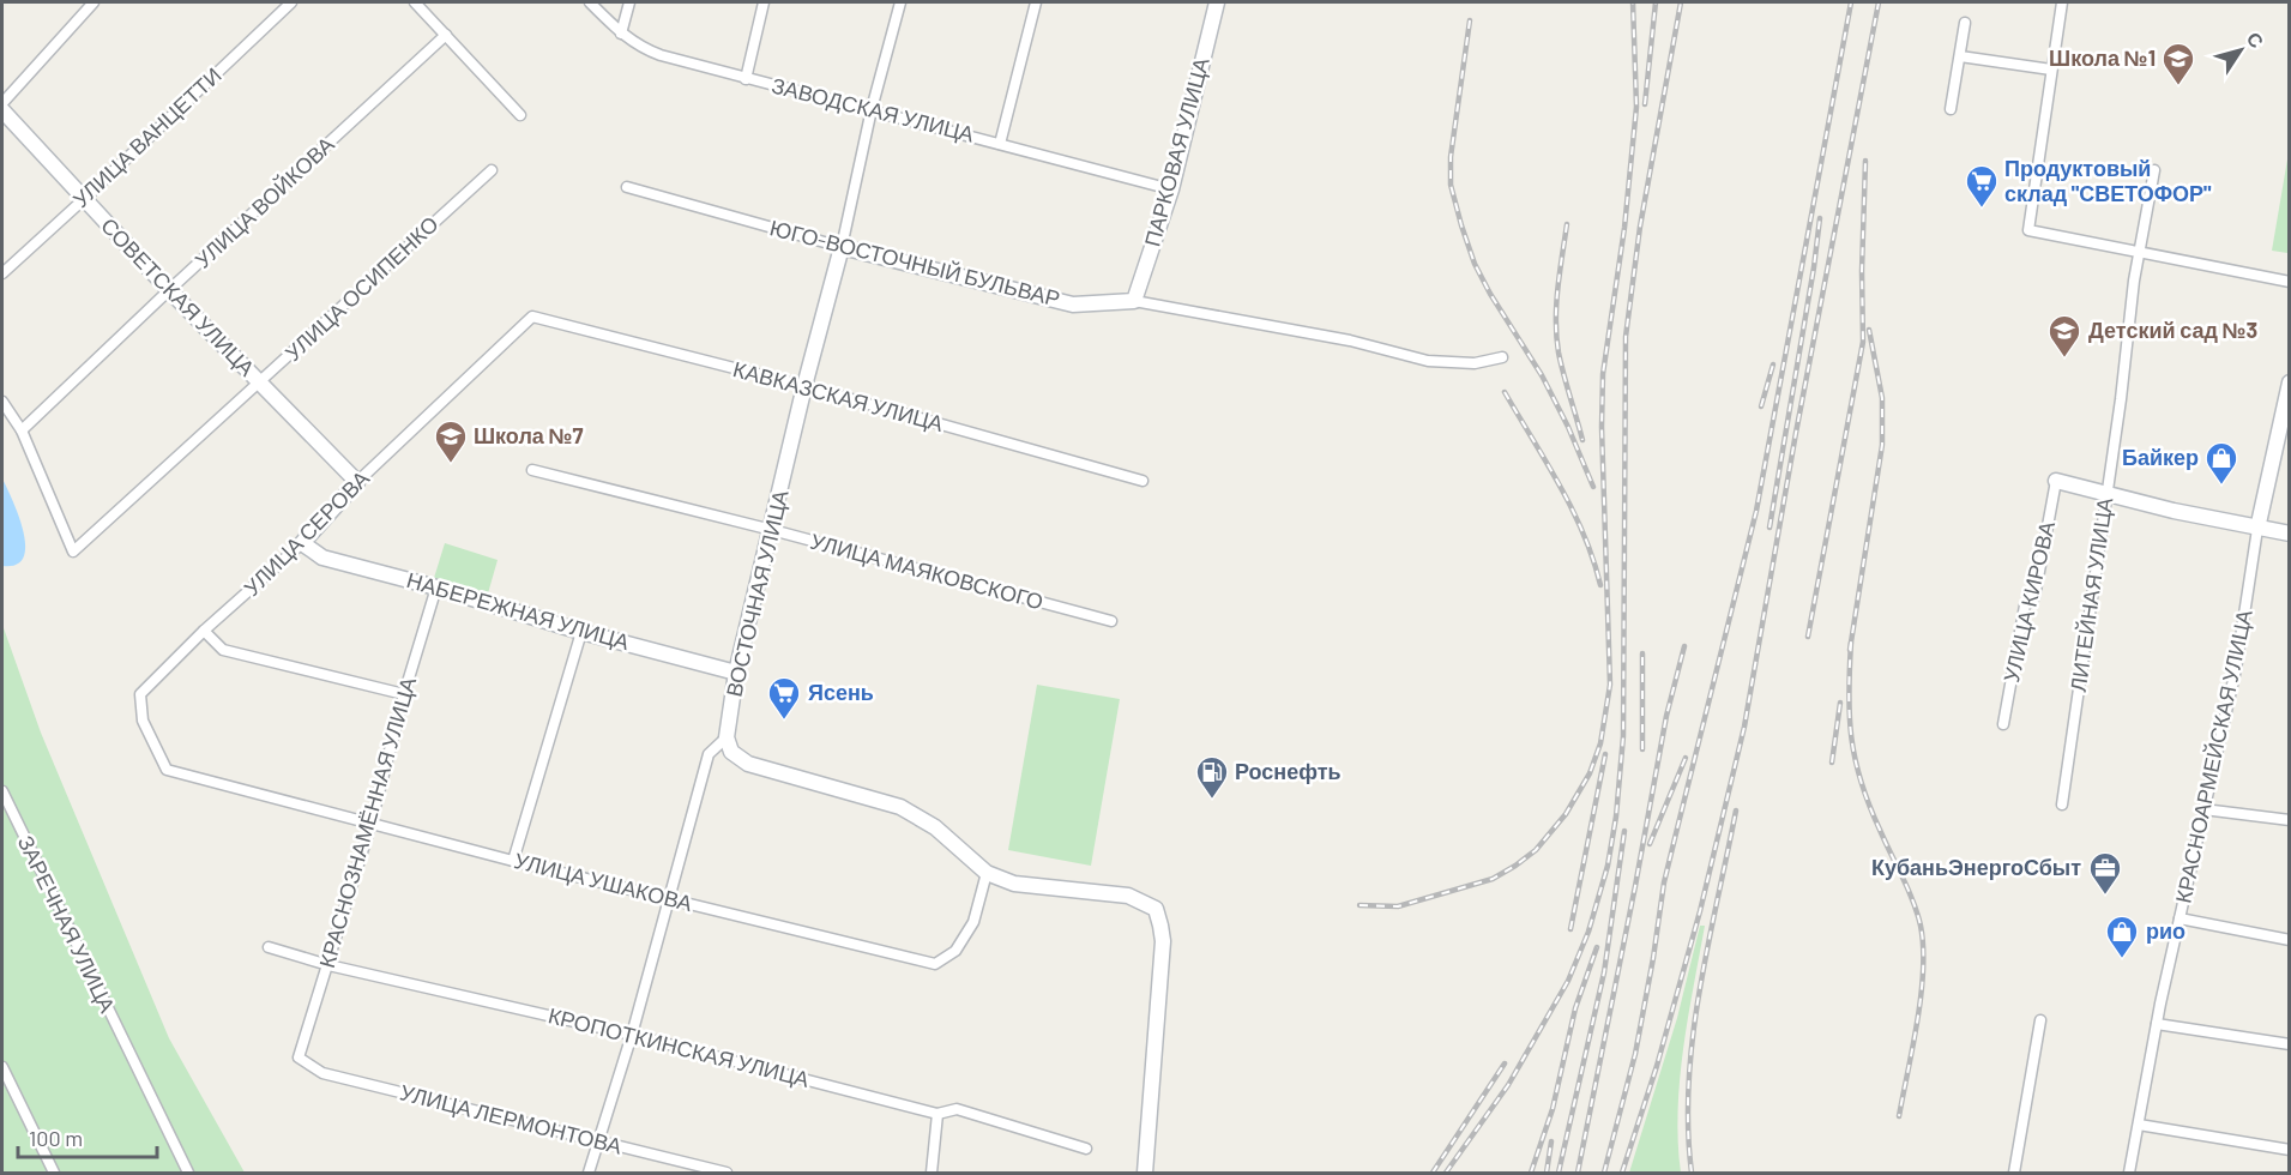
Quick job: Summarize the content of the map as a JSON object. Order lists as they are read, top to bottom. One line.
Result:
{"streets":{"main road":["ПАРКОВАЯ УЛИЦА","ЮГО-ВОСТОЧНЫЙ БУЛЬВАР","СОВЕТСКАЯ УЛИЦА","УЛИЦА СЕРОВА","ВОСТОЧНАЯ УЛИЦА","НАБЕРЕЖНАЯ УЛИЦА","КРАСНОАРМЕЙСКАЯ УЛИЦА"],"street":["ЗАВОДСКАЯ УЛИЦА","УЛИЦА ВАНЦЕТТИ","УЛИЦА ВОЙКОВА","УЛИЦА ОСИПЕНКО","КАВКАЗСКАЯ УЛИЦА","УЛИЦА МАЯКОВСКОГО","ЛИТЕЙНАЯ УЛИЦА","УЛИЦА КИРОВА","КРАСНОЗНАМЁННАЯ УЛИЦА","УЛИЦА УШАКОВА","ЗАРЕЧНАЯ УЛИЦА","КРОПОТКИНСКАЯ УЛИЦА","УЛИЦА ЛЕРМОНТОВА"]},"crossings":[["ЗАВОДСКАЯ УЛИЦА","ПАРКОВАЯ УЛИЦА"],["ЗАВОДСКАЯ УЛИЦА","ВОСТОЧНАЯ УЛИЦА"],["УЛИЦА ВАНЦЕТТИ","СОВЕТСКАЯ УЛИЦА"],["ПАРКОВАЯ УЛИЦА","ЮГО-ВОСТОЧНЫЙ БУЛЬВАР"],["УЛИЦА ВОЙКОВА","УЛИЦА ОСИПЕНКО"],["УЛИЦА ВОЙКОВА","СОВЕТСКАЯ УЛИЦА"],["ЮГО-ВОСТОЧНЫЙ БУЛЬВАР","ВОСТОЧНАЯ УЛИЦА"],["УЛИЦА ОСИПЕНКО","СОВЕТСКАЯ УЛИЦА"],["СОВЕТСКАЯ УЛИЦА","УЛИЦА СЕРОВА"],["КАВКАЗСКАЯ УЛИЦА","УЛИЦА СЕРОВА"],["КАВКАЗСКАЯ УЛИЦА","ВОСТОЧНАЯ УЛИЦА"],["УЛИЦА СЕРОВА","НАБЕРЕЖНАЯ УЛИЦА"],["УЛИЦА СЕРОВА","УЛИЦА УШАКОВА"],["УЛИЦА МАЯКОВСКОГО","ВОСТОЧНАЯ УЛИЦА"],["ВОСТОЧНАЯ УЛИЦА","НАБЕРЕЖНАЯ УЛИЦА"],["ВОСТОЧНАЯ УЛИЦА","УЛИЦА УШАКОВА"],["ВОСТОЧНАЯ УЛИЦА","КРОПОТКИНСКАЯ УЛИЦА"],["ВОСТОЧНАЯ УЛИЦА","УЛИЦА ЛЕРМОНТОВА"],["НАБЕРЕЖНАЯ УЛИЦА","КРАСНОЗНАМЁННАЯ УЛИЦА"],["КРАСНОЗНАМЁННАЯ УЛИЦА","УЛИЦА УШАКОВА"],["КРАСНОЗНАМЁННАЯ УЛИЦА","КРОПОТКИНСКАЯ УЛИЦА"],["КРАСНОЗНАМЁННАЯ УЛИЦА","УЛИЦА ЛЕРМОНТОВА"]],"places":{"school or university":["Школа №1","Детский сад №3","Школа №7"],"supermarket":["Продуктовый склад \"СВЕТОФОР\"","Ясень"],"shop":["Байкер","рио"],"fuel station":["Роснефть"],"office":["КубаньЭнергоСбыт"]},"scale_bar":"100 m","north":"top right"}
